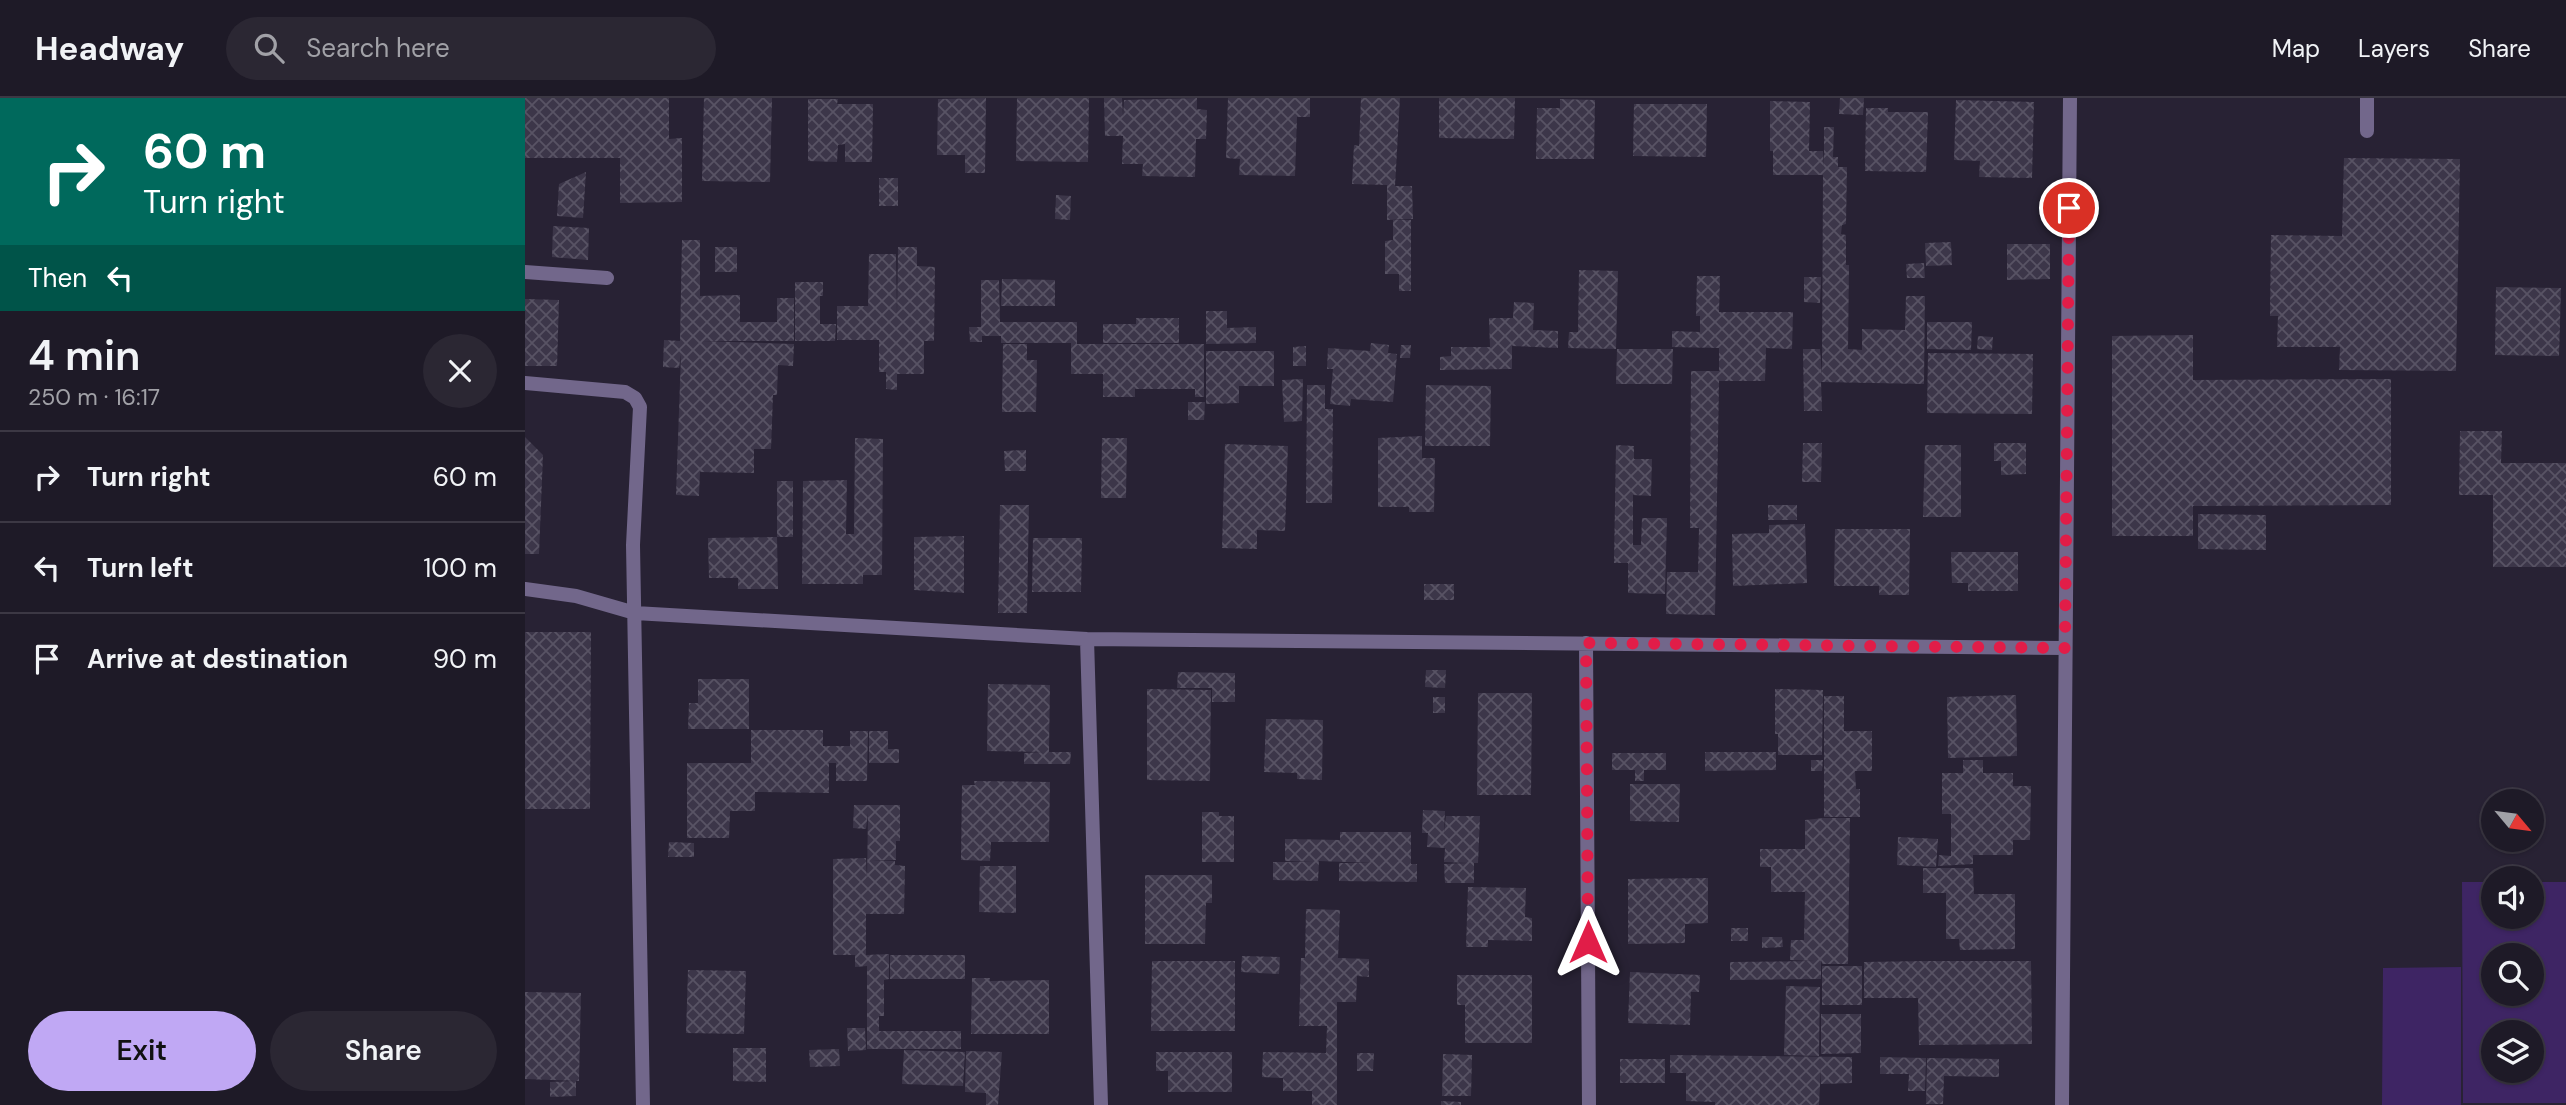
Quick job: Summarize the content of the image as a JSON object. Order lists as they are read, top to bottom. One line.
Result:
{"north":"bottom right","page":{"header":"Headway","search":"Search here","nav":["Map","Layers","Share"],"turn":["60 m","Turn right"],"then":"Then","heading":["4 min","250 m · 16:17"],"list":[{"name":"Turn right","value":"60 m"},{"name":"Turn left","value":"100 m"},{"name":"Arrive at destination","value":"90 m"}],"buttons":["Exit","Share"]}}
